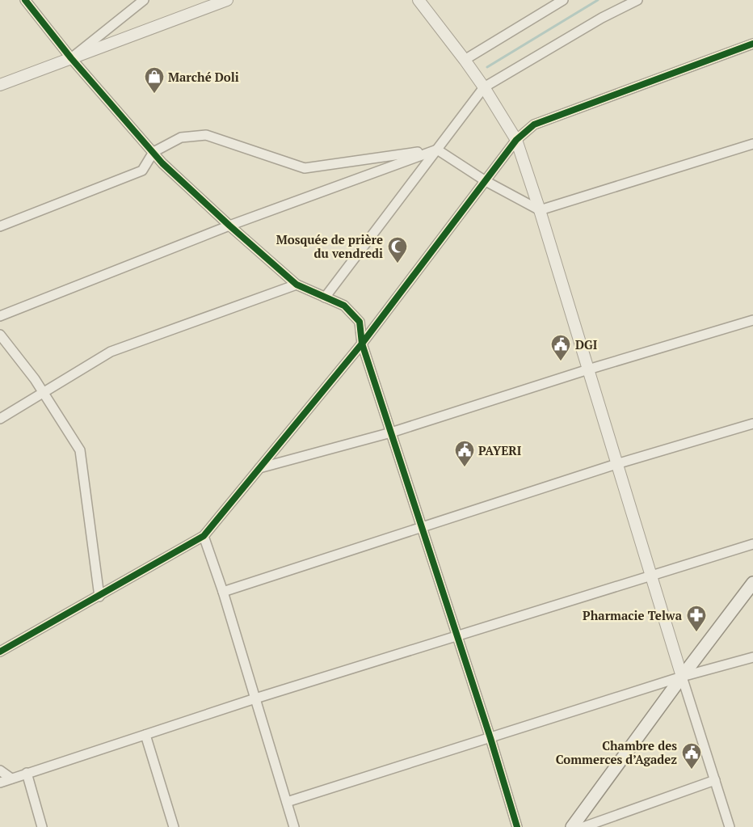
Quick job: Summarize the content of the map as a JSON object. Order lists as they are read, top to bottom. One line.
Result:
{"places":{"shop":["Marché Doli"],"mosque":["Mosquée de prière du vendredi"],"public building":["DGI","PAYERI","Chambre des Commerces d’Agadez"],"pharmacy":["Pharmacie Telwa"]}}
